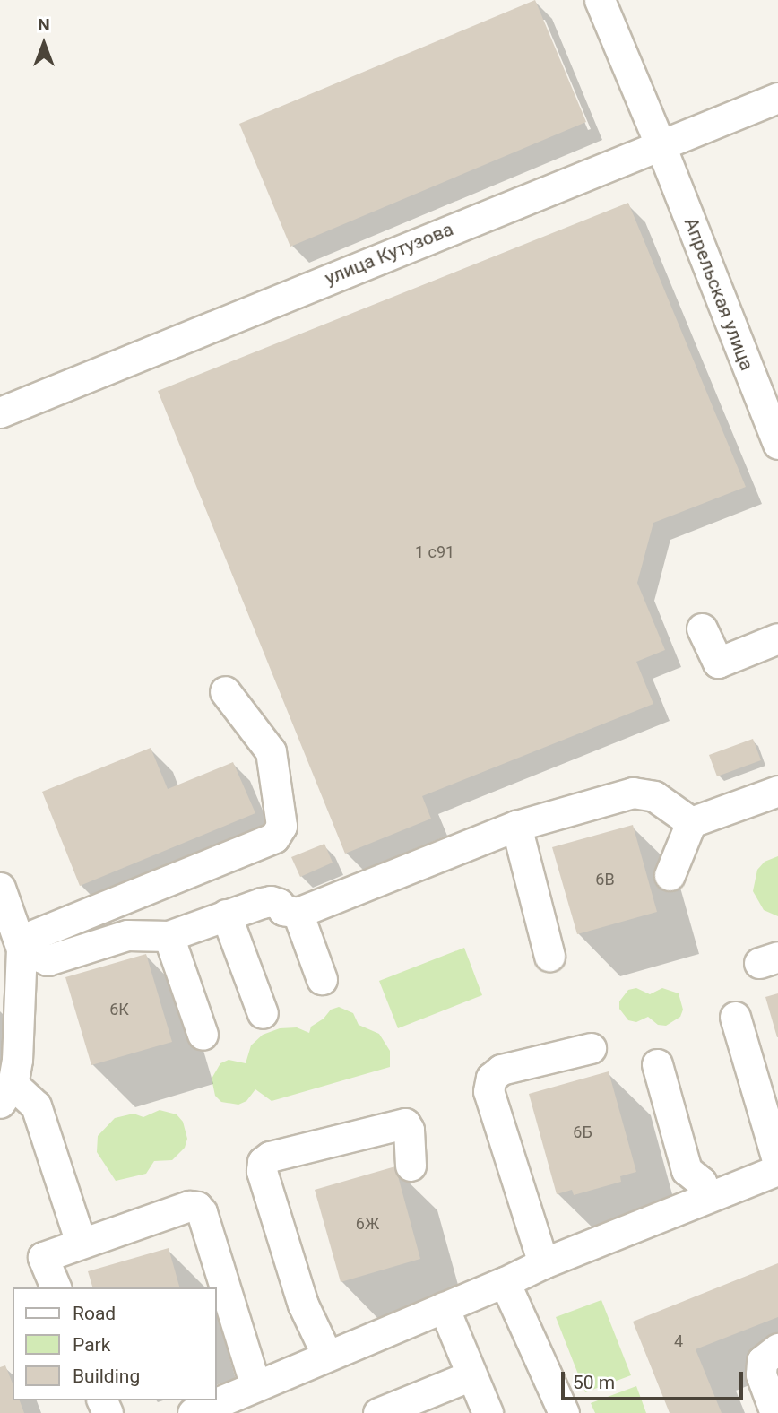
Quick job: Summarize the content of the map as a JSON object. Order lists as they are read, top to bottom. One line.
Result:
{"streets":{"street":["улица Кутузова","Апрельская улица"]},"crossings":[["улица Кутузова","Апрельская улица"]],"house_numbers":["1 с91","6В","6К","6Б","6Ж","4"],"legend":["Road","Park","Building"],"scale_bar":"50 m","north":"top"}
